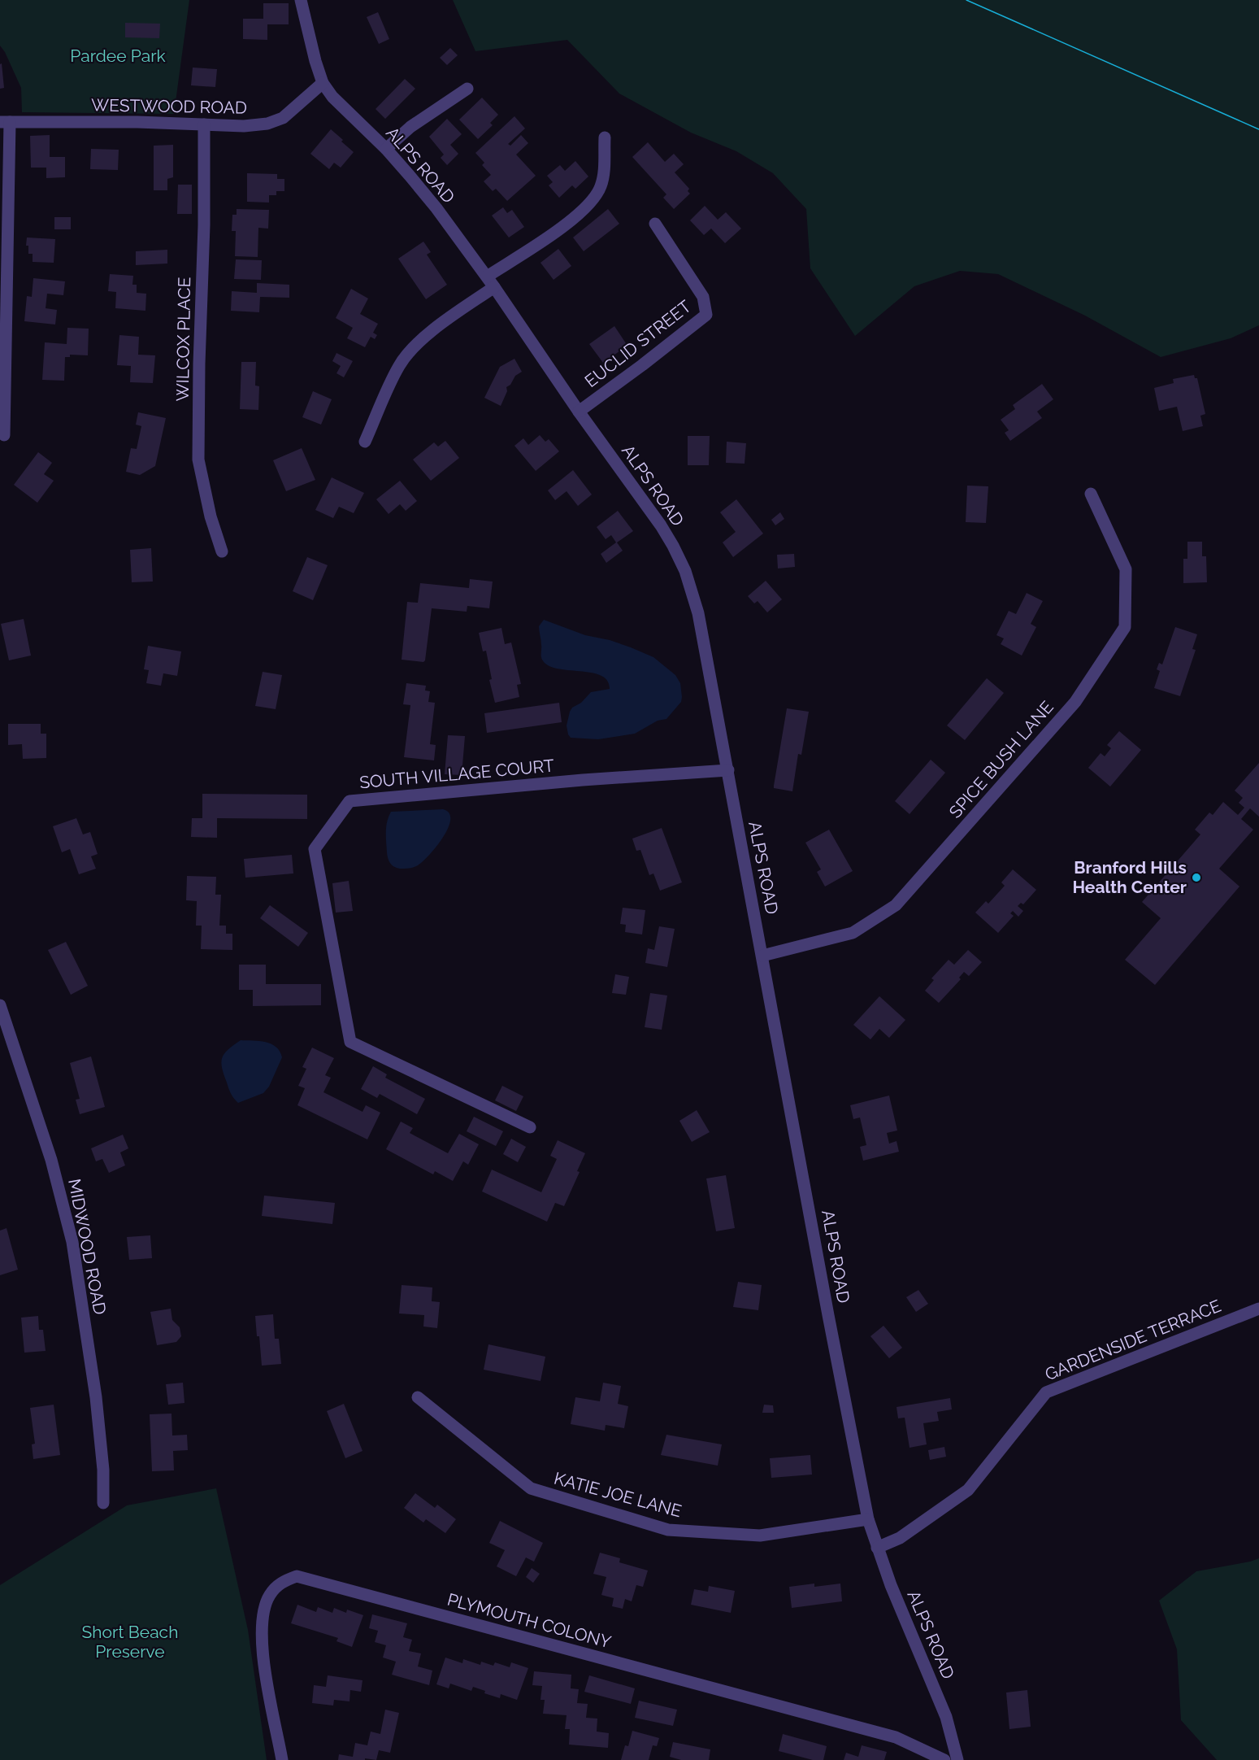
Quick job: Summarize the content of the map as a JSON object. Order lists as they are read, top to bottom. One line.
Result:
{"streets":{"street":["WESTWOOD ROAD","ALPS ROAD","WILCOX PLACE","EUCLID STREET","SPICE BUSH LANE","SOUTH VILLAGE COURT","MIDWOOD ROAD","GARDENSIDE TERRACE","KATIE JOE LANE","PLYMOUTH COLONY"]},"crossings":[["WESTWOOD ROAD","ALPS ROAD"],["WESTWOOD ROAD","WILCOX PLACE"],["ALPS ROAD","EUCLID STREET"],["ALPS ROAD","SPICE BUSH LANE"],["ALPS ROAD","SOUTH VILLAGE COURT"],["ALPS ROAD","GARDENSIDE TERRACE"],["ALPS ROAD","KATIE JOE LANE"]],"parks":["Pardee Park","Short Beach Preserve"],"places":["Branford Hills Health Center"]}
